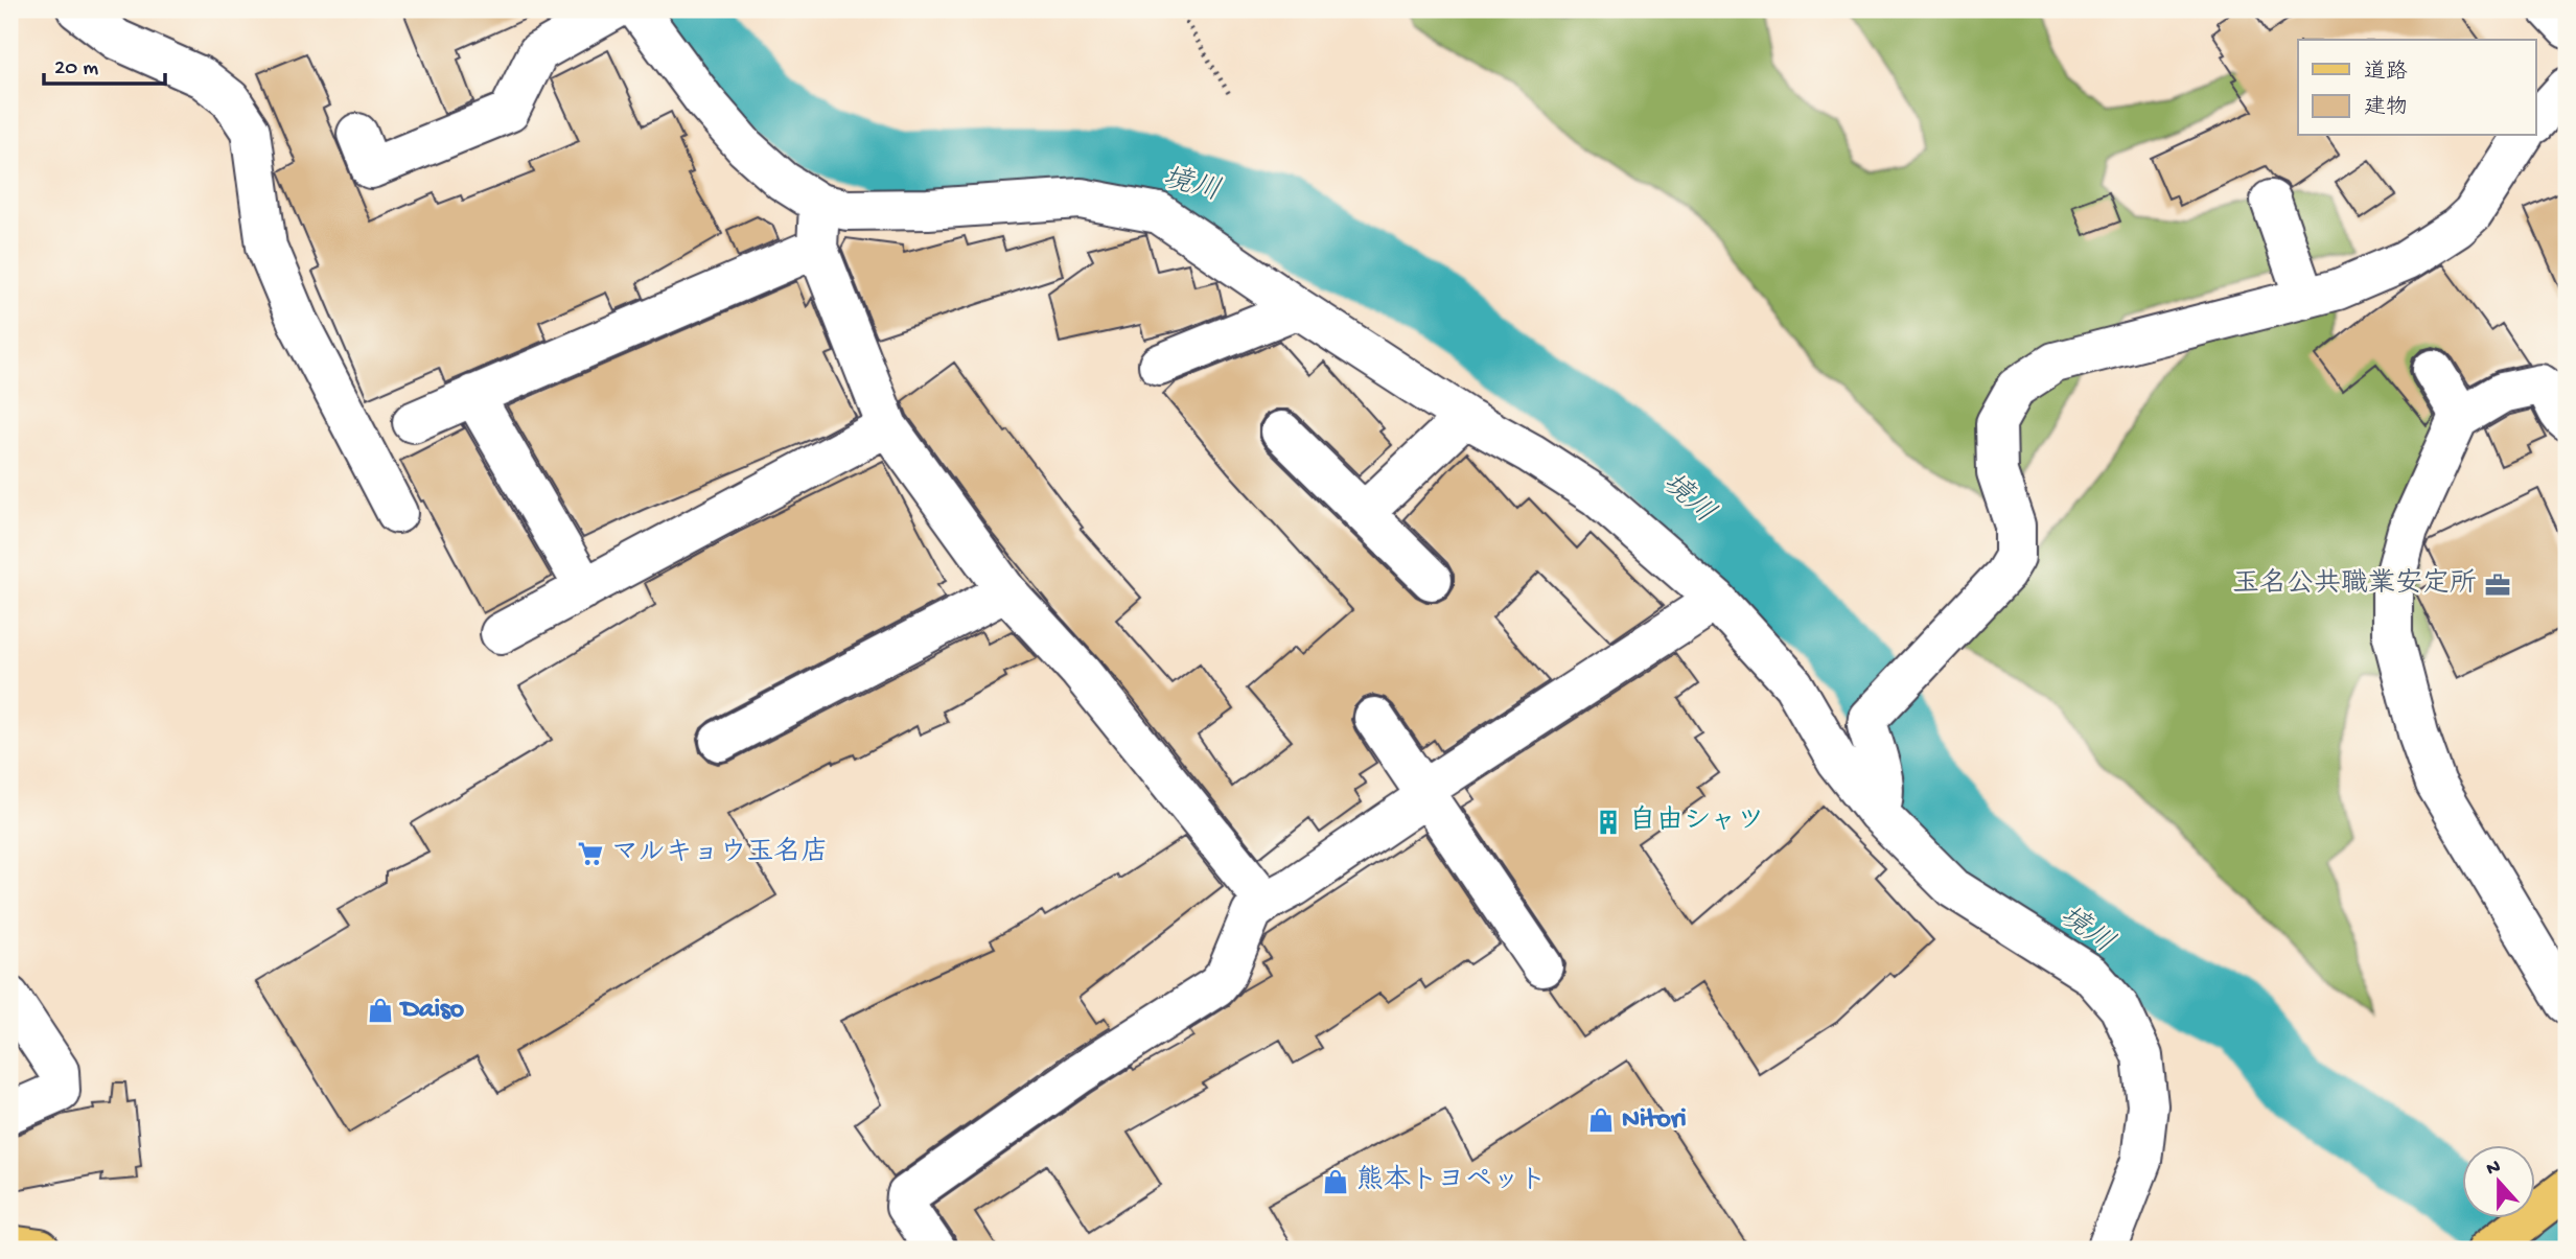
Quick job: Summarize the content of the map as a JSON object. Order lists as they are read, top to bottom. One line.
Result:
{"water":["境川"],"places":{"office":["玉名公共職業安定所"],"building":["自由シャツ"],"supermarket":["マルキョウ玉名店"],"shop":["Daiso","Nitori","熊本トヨペット"]},"legend":["道路","建物"],"scale_bar":"20 m","north":"top"}
